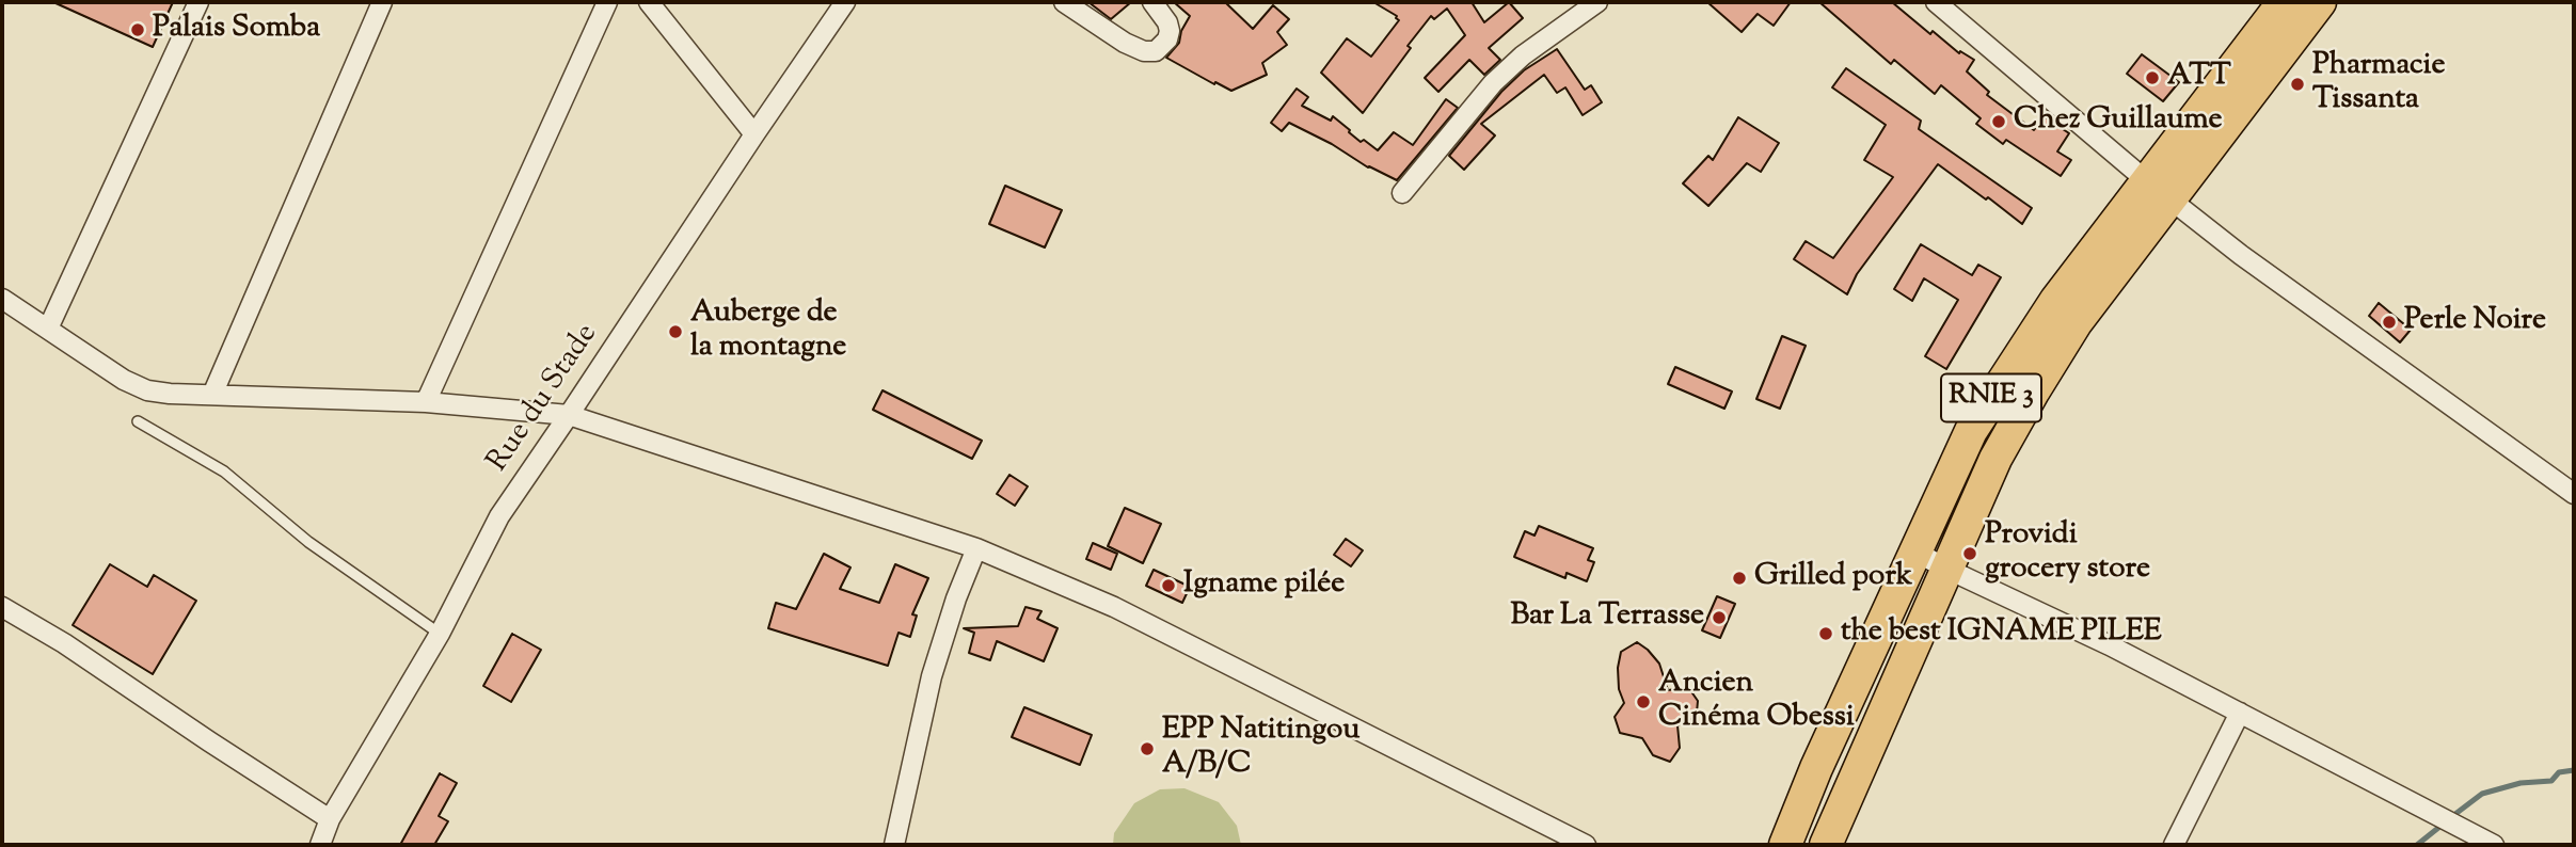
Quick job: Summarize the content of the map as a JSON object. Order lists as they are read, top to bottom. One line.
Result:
{"streets":{"highway":["RNIE 3"],"street":["Rue du Stade"]},"places":["Palais Somba","ATT","Pharmacie Tissanta","Chez Guillaume","Perle Noire","Auberge de la montagne","Providi grocery store","Grilled pork","Igname pilée","Bar La Terrasse","the best IGNAME PILEE","Ancien Cinéma Obessi","EPP Natitingou A/B/C"]}
